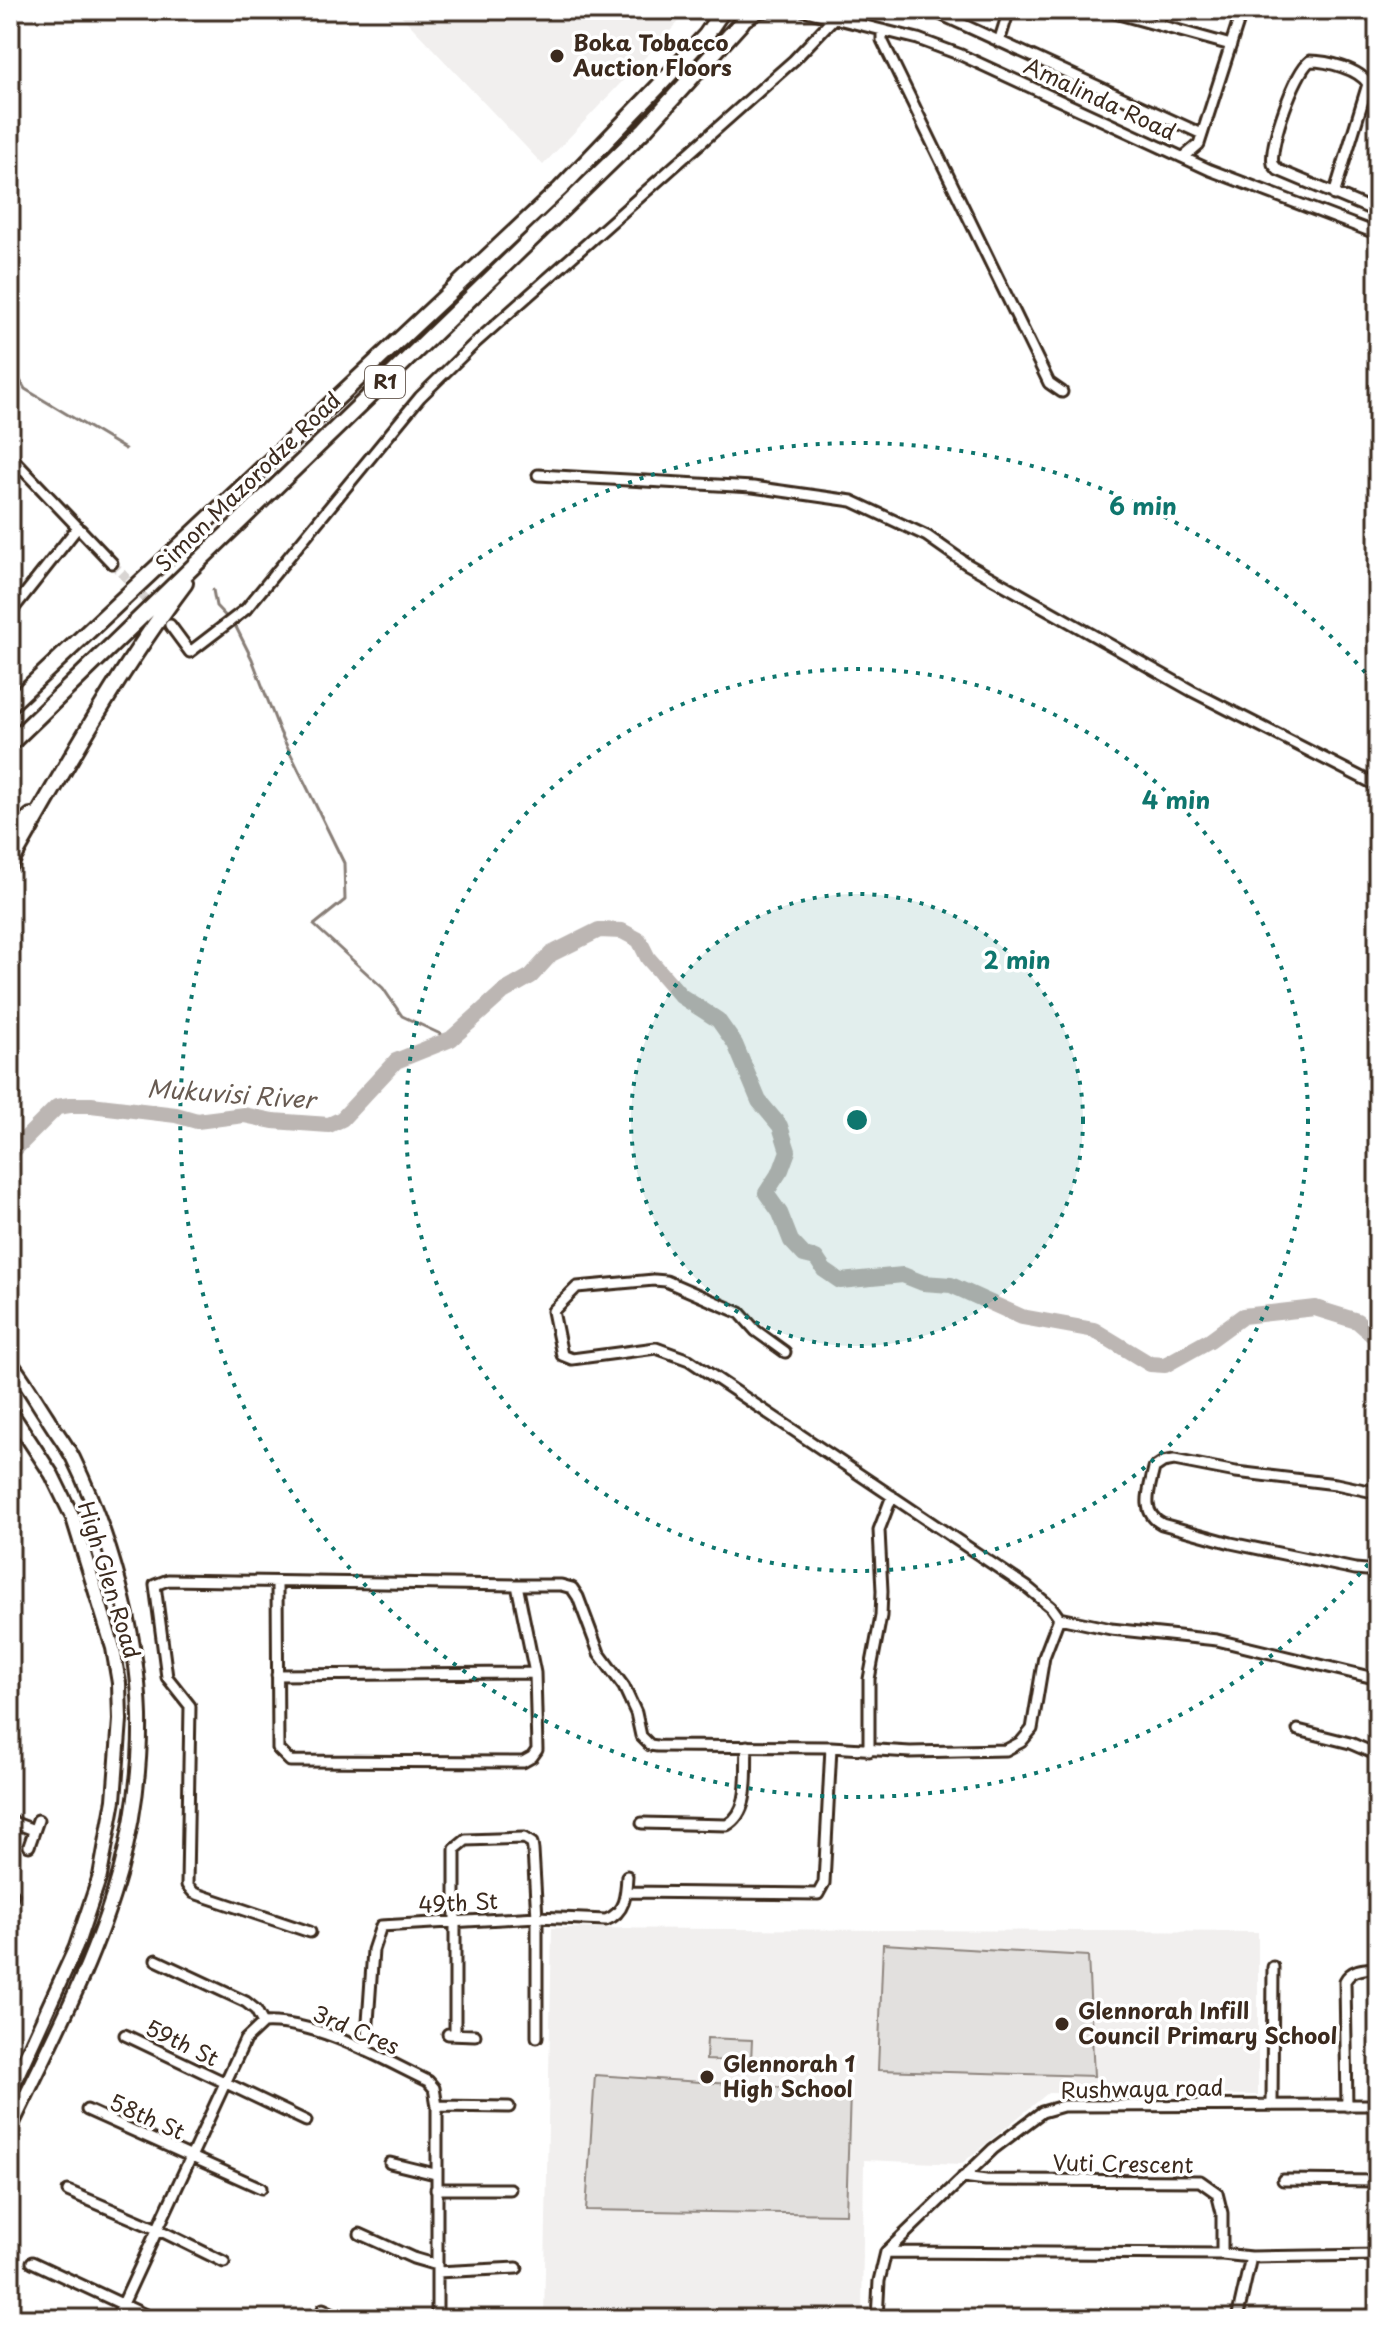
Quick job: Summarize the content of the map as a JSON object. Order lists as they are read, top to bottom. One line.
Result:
{"streets":{"highway":["R1","Simon Mazorodze Road"],"main road":["High Glen Road"],"street":["Amalinda Road","49th St","3rd Cres","59th St","Rushwaya road","58th St","Vuti Crescent"]},"crossings":[["49th St","3rd Cres"],["Rushwaya road","Vuti Crescent"]],"water":["Mukuvisi River"],"places":["Boka Tobacco Auction Floors","Glennorah Infill Council Primary School","Glennorah 1 High School"],"rings":["6 min","4 min","2 min"]}
